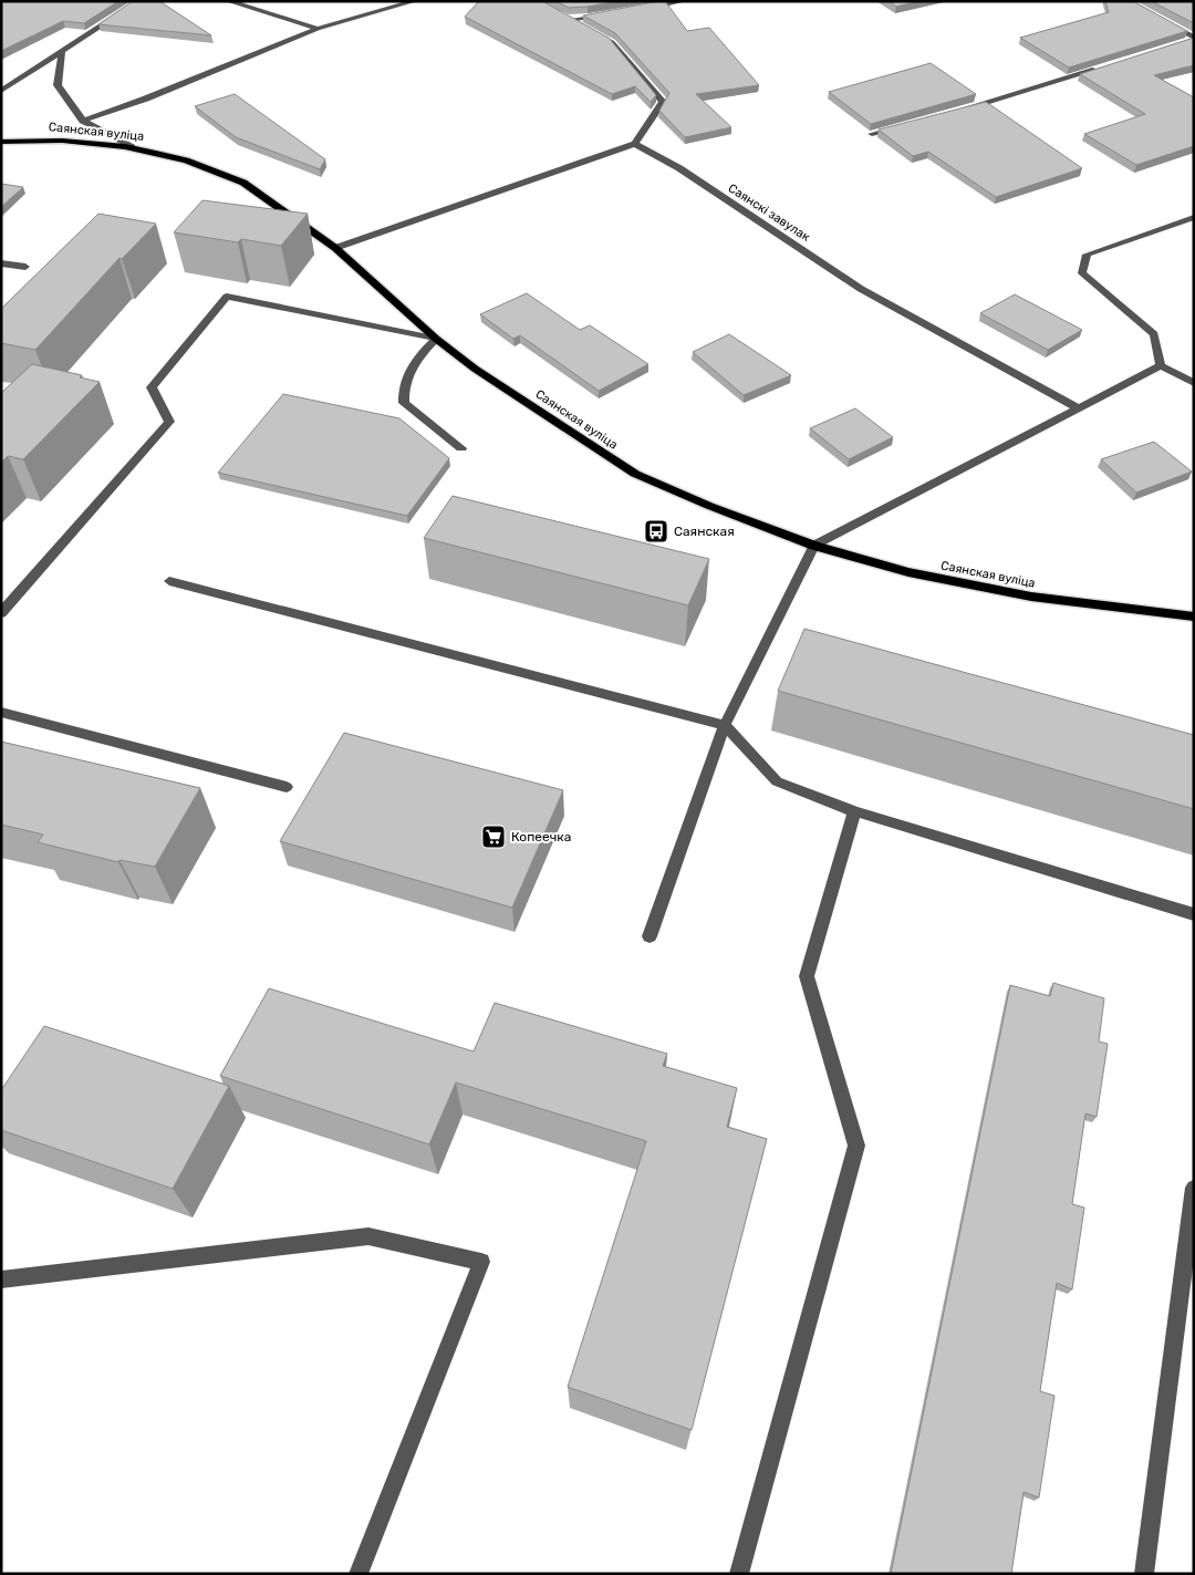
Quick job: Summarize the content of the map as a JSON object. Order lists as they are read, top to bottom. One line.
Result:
{"streets":{"main road":["Саянская вуліца"],"street":["Саянскі завулак"]},"places":{"bus stop":["Саянская"],"supermarket":["Копеечка"]}}
